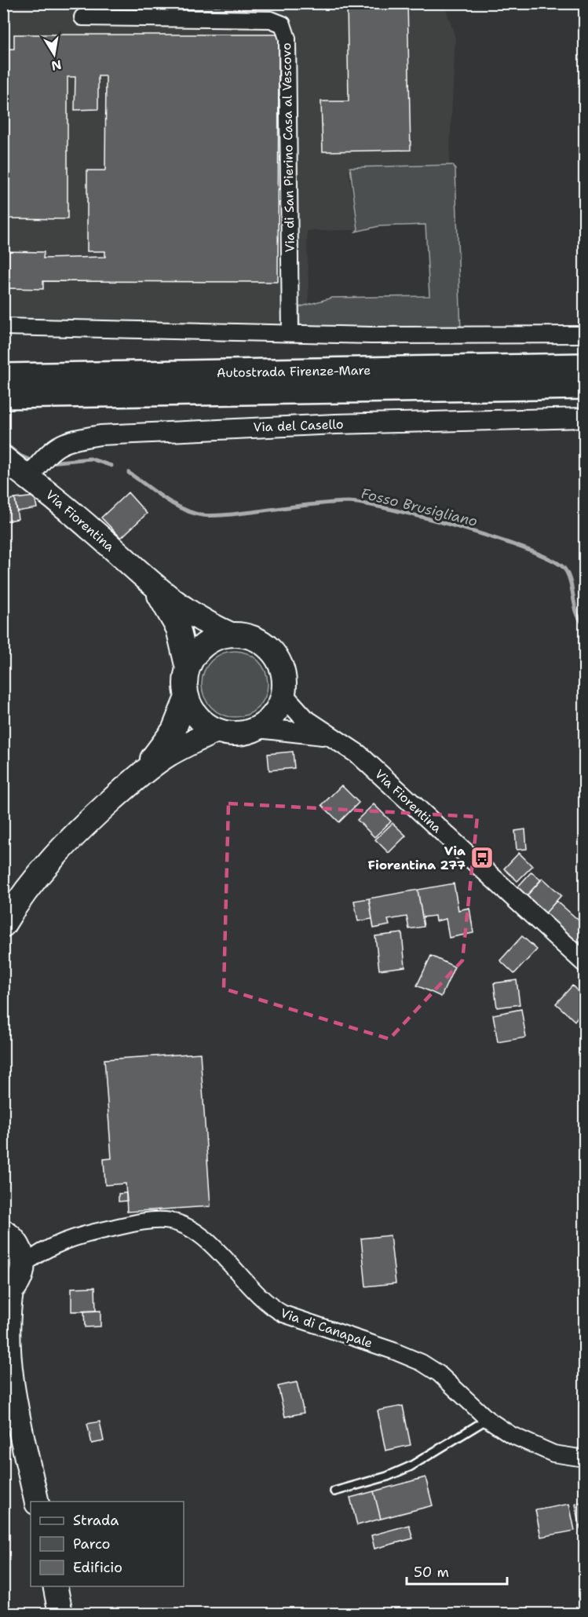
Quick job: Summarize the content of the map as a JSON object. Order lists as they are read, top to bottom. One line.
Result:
{"streets":{"highway":["Autostrada Firenze-Mare"],"main road":["Via Fiorentina"],"street":["Via di San Pierino Casa al Vescovo","Via del Casello","Via di Canapale"]},"crossings":[["Via del Casello","Via Fiorentina"]],"water":["Fosso Brusigliano"],"places":{"bus stop":["Via Fiorentina 277"]},"legend":["Strada","Parco","Edificio"],"scale_bar":"50 m","north":"bottom"}
